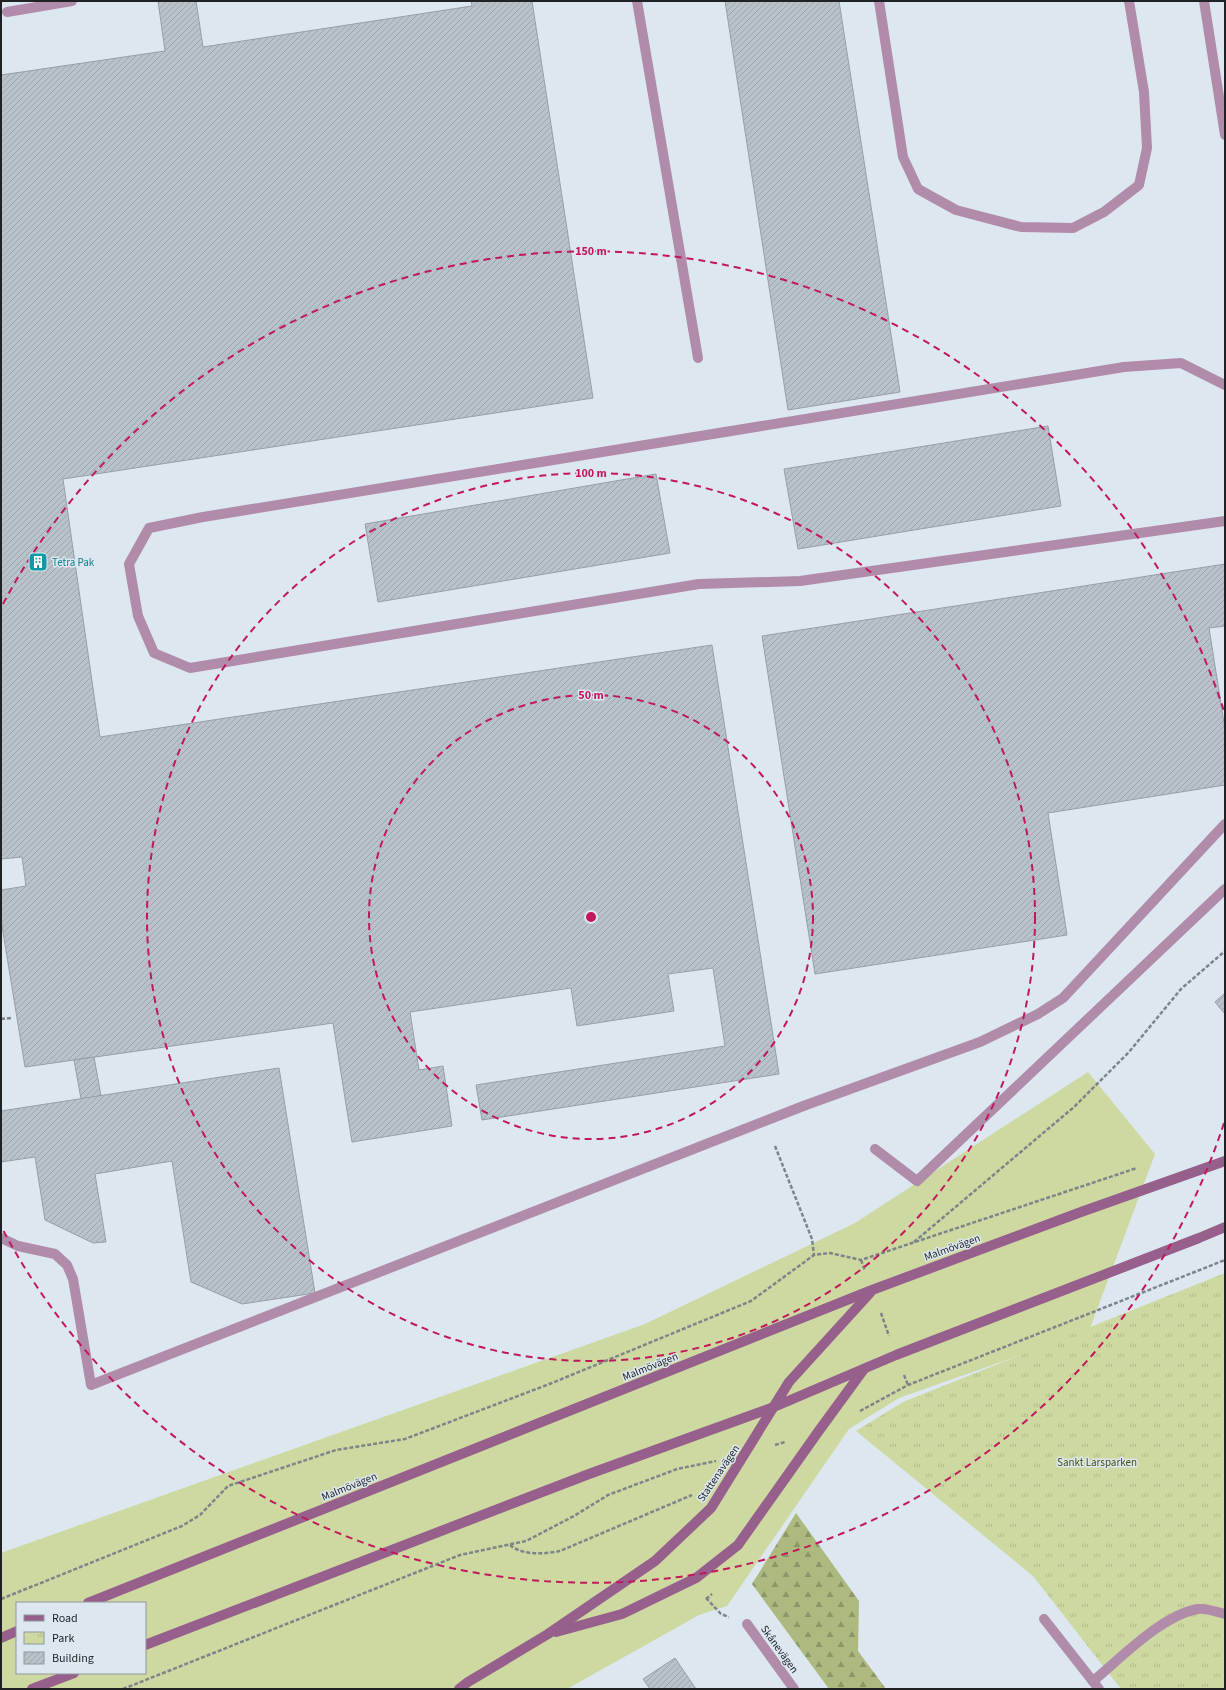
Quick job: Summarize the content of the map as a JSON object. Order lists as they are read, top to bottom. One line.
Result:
{"streets":{"main road":["Malmövägen","Stattenavägen"],"street":["Skånevägen"]},"crossings":[["Malmövägen","Stattenavägen"]],"parks":["Sankt Larsparken"],"places":{"building":["Tetra Pak"]},"legend":["Road","Park","Building"],"rings":["150 m","100 m","50 m"]}
